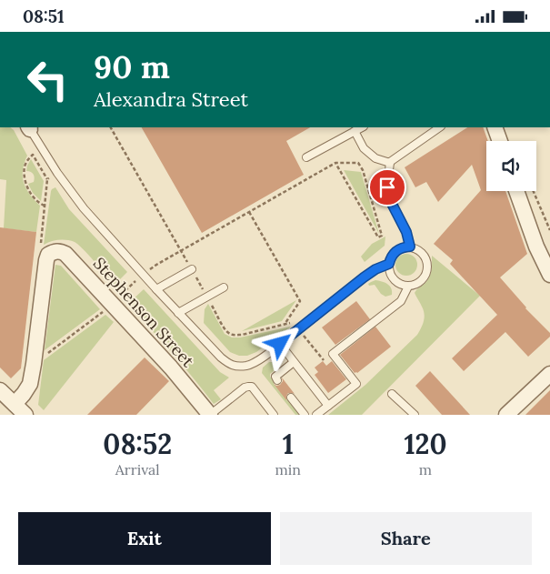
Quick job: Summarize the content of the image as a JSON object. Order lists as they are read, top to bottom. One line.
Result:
{"streets":{"street":["Stephenson Street"]},"page":{"status":"08:51","turn":["90 m","Alexandra Street"],"eta":["08:52","Arrival","1","min","120","m"],"buttons":["Exit","Share"]}}
